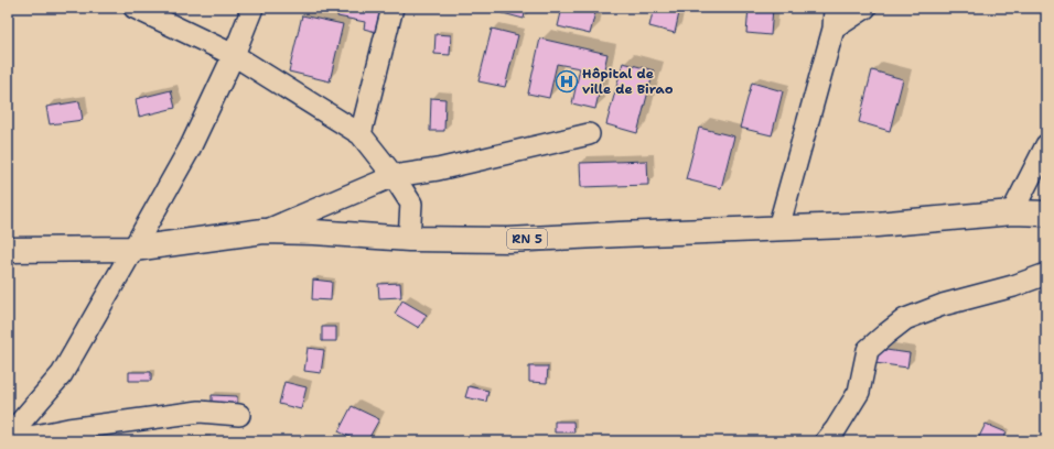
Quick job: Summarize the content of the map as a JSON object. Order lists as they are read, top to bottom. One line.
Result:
{"streets":{"main road":["RN 5"]},"places":{"hospital":["Hôpital de ville de Birao"]}}
